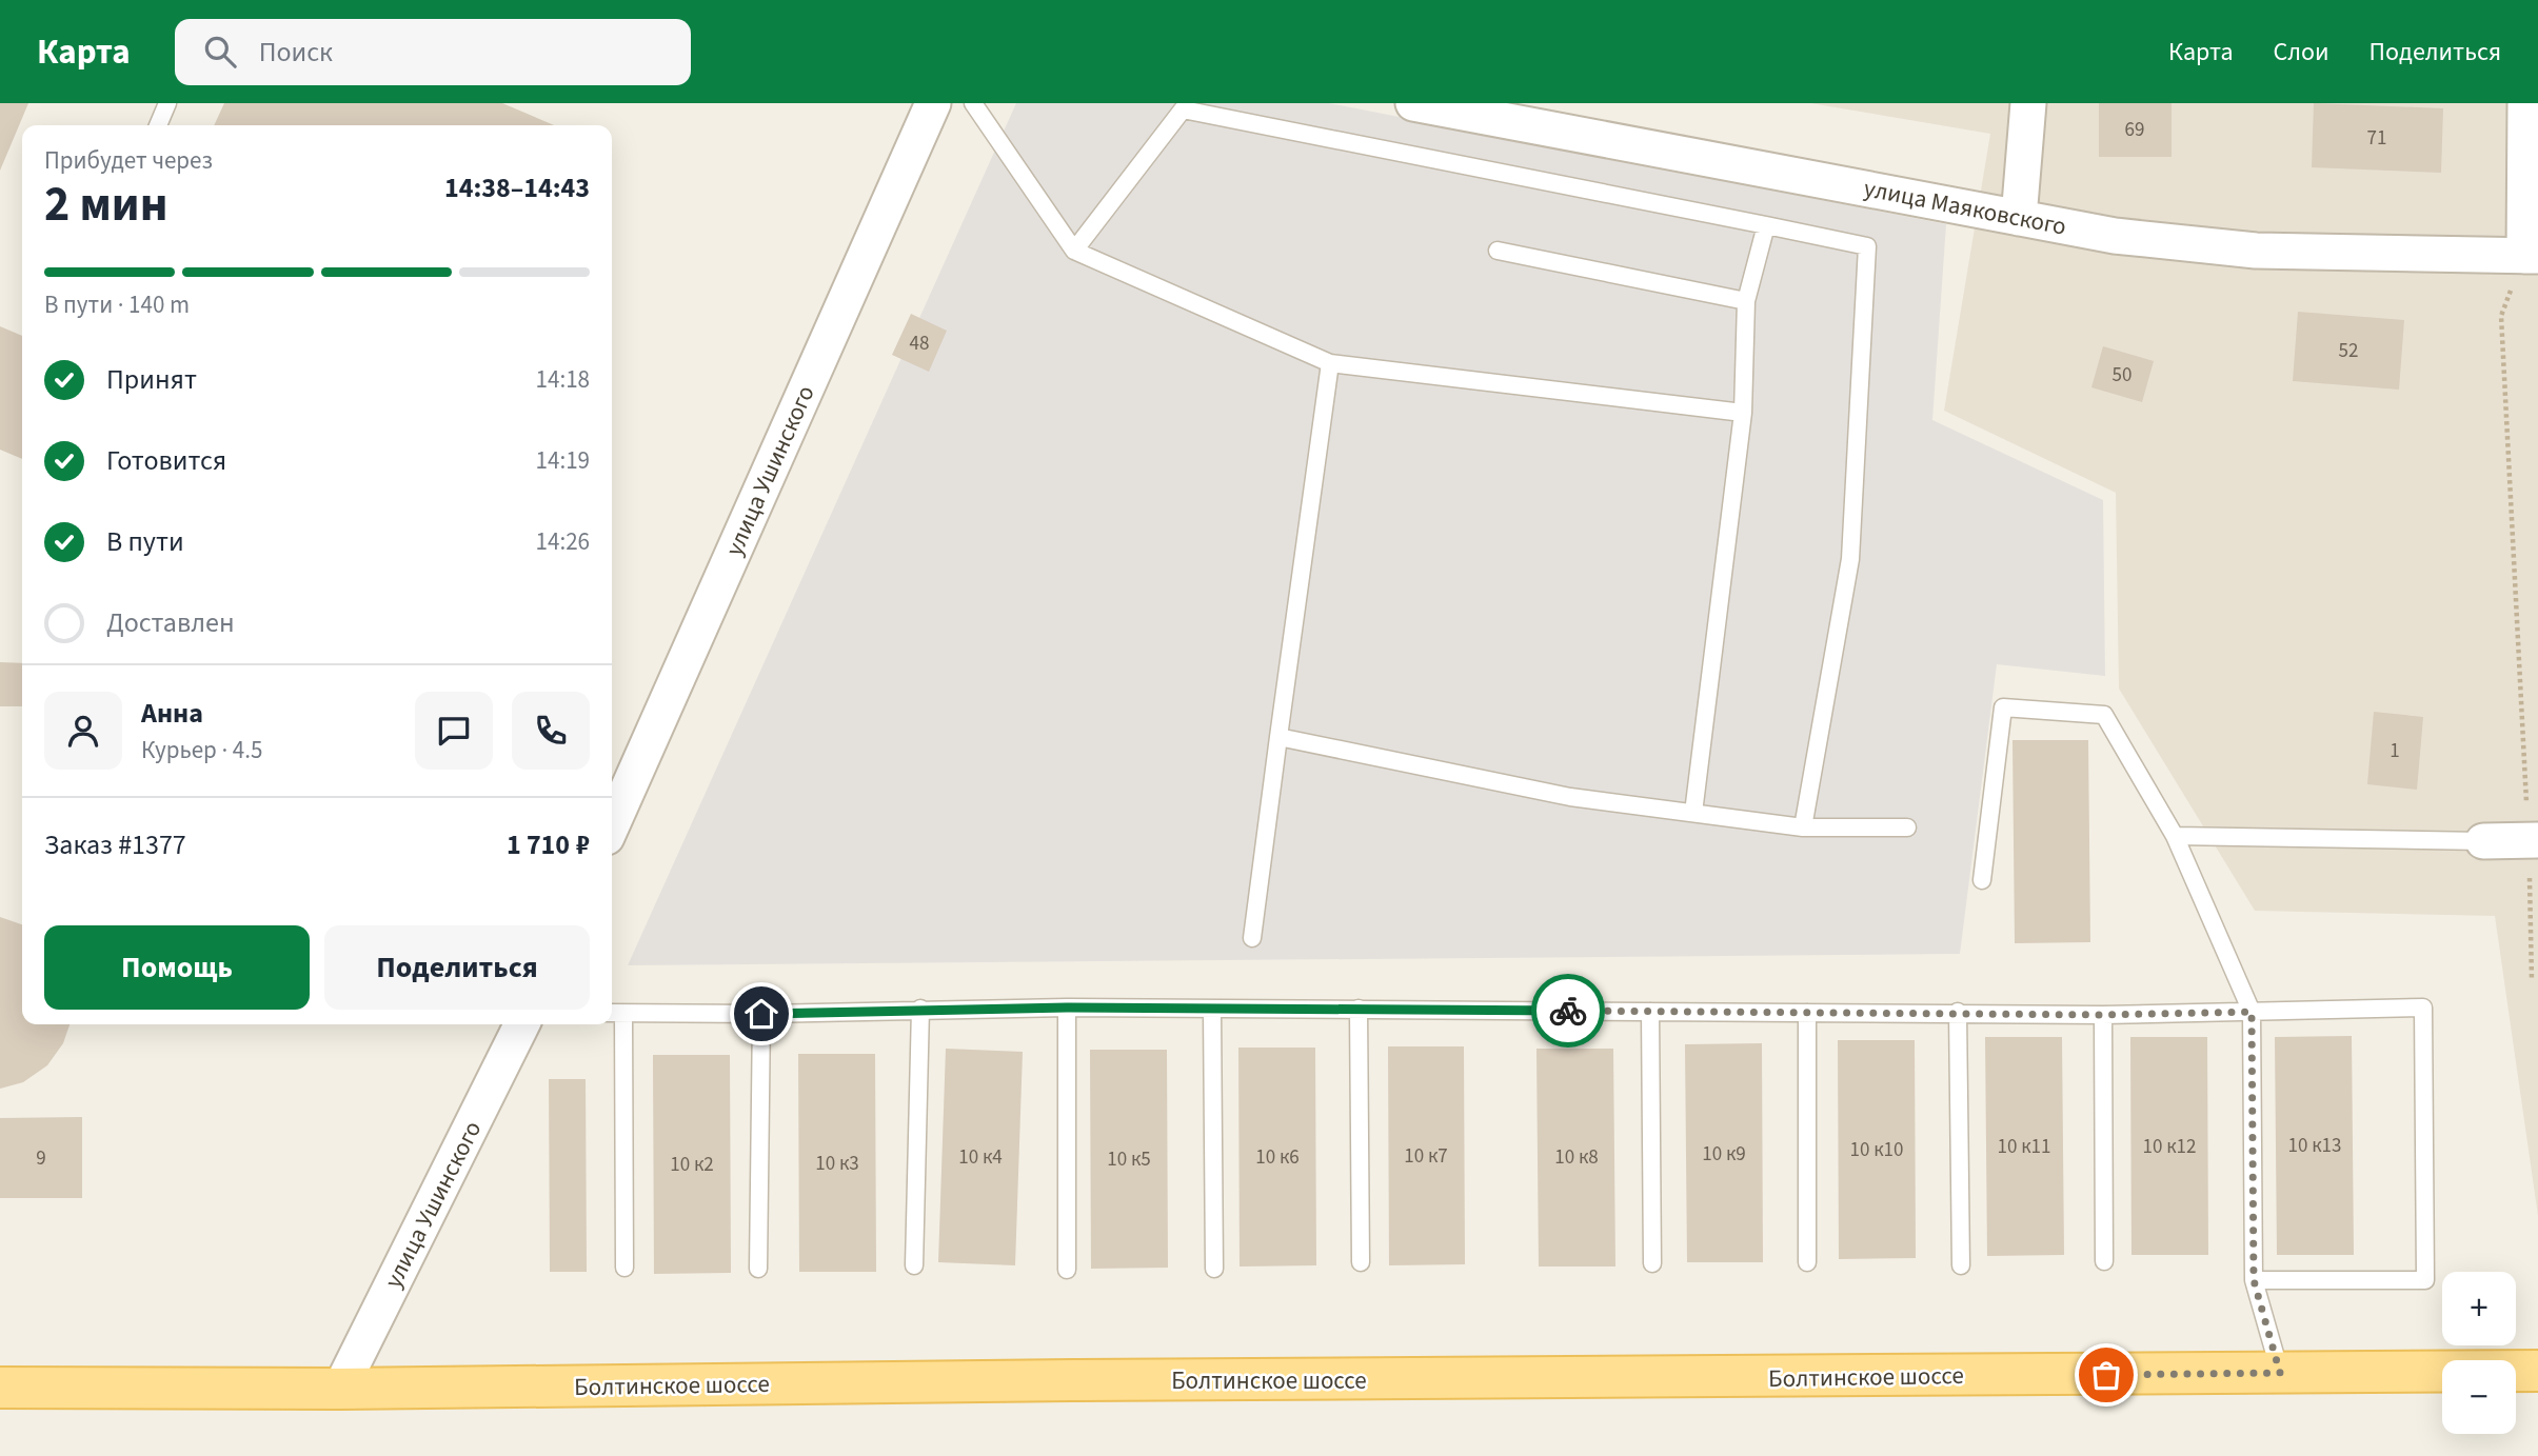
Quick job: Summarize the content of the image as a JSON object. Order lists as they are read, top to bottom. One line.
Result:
{"streets":{"main road":["Болтинское шоссе"],"street":["улица Маяковского","улица Ушинского"]},"crossings":[["улица Ушинского","Болтинское шоссе"]],"house_numbers":["69","71","48","52","50","1","10 к13","10 к11","10 к12","10 к10","10 к9","10 к7","10 к4","10 к6","10 к8","9","10 к5","10 к3","10 к2"],"page":{"header":"Карта","search":"Поиск","nav":["Карта","Слои","Поделиться"],"heading":["2 мин","Прибудет через","14:38–14:43"],"panel":["Анна","Курьер · 4.5","Заказ #1377","1 710 ₽"],"bar":"В пути · 140 m","list":[["Принят","14:18"],["Готовится","14:19"],["В пути","14:26"],"Доставлен"],"buttons":["Помощь","Поделиться"],"map_buttons":["+","−"]}}
